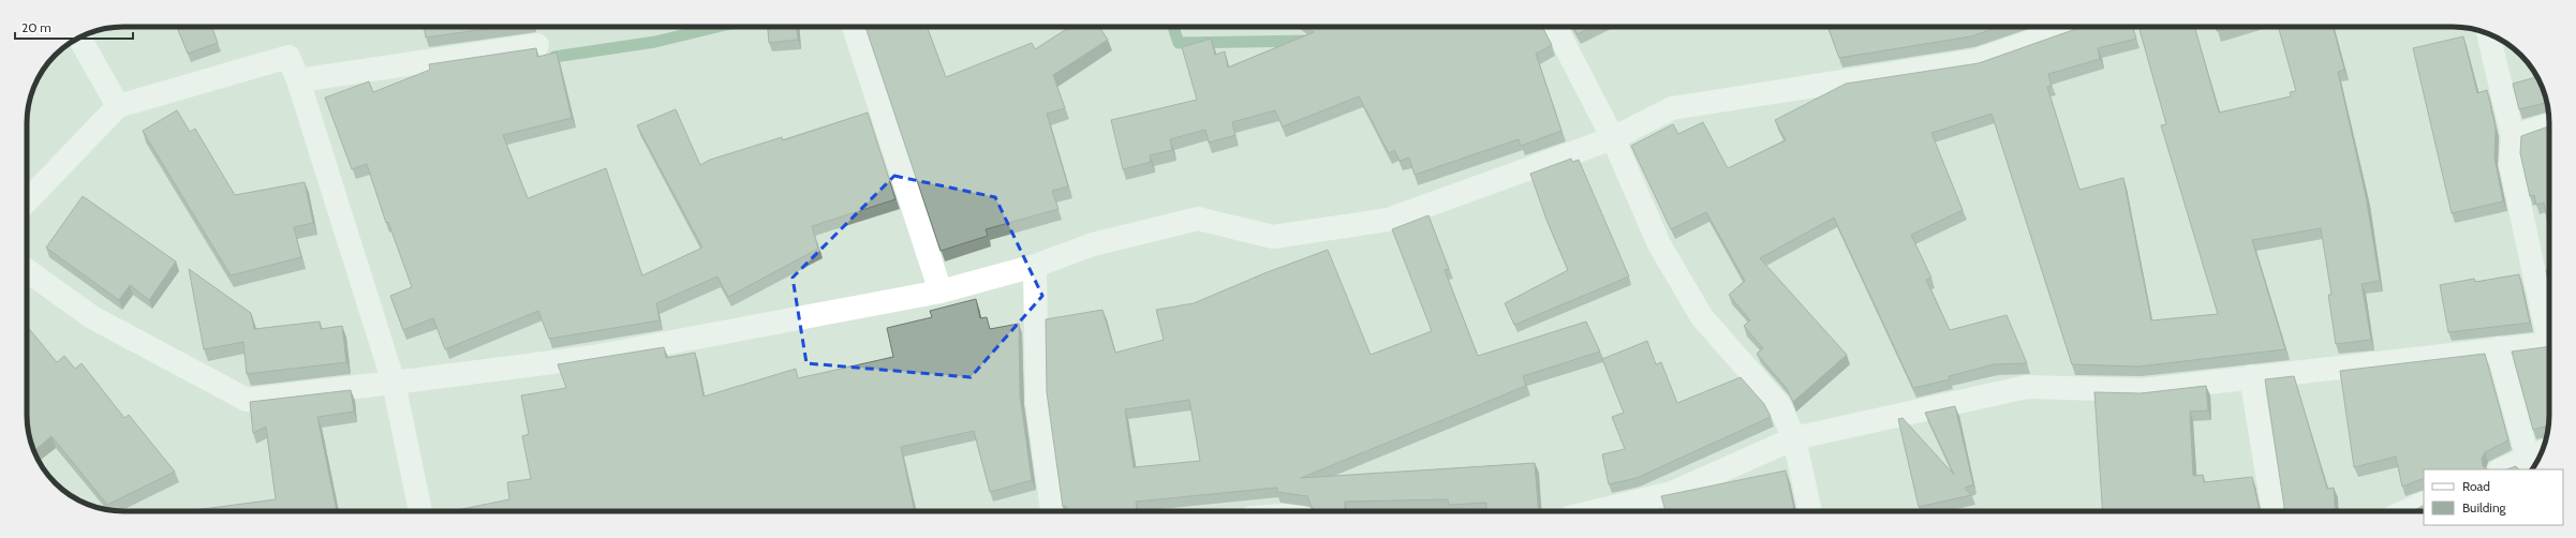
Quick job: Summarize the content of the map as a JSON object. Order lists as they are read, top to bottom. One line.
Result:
{"legend":["Road","Building"],"scale_bar":"20 m"}
